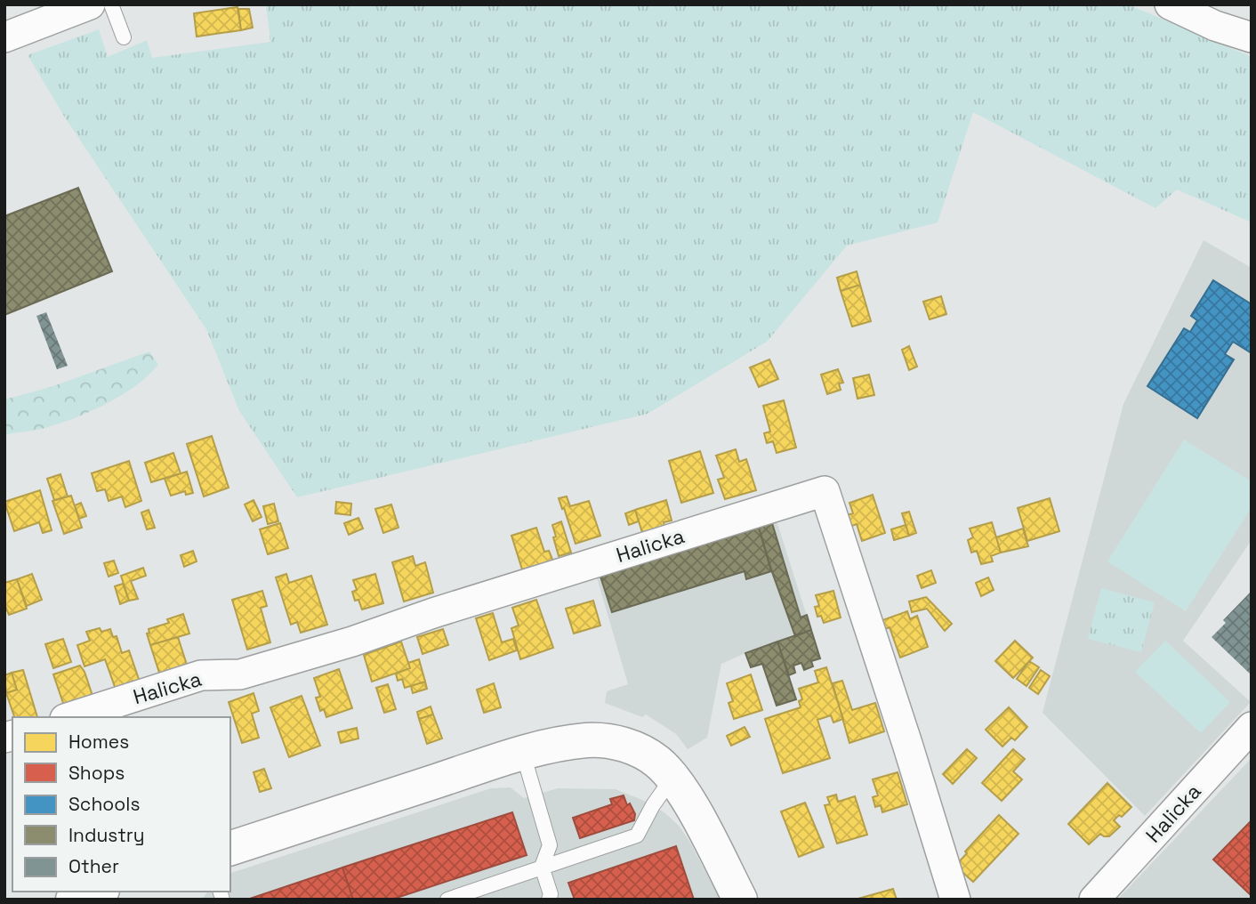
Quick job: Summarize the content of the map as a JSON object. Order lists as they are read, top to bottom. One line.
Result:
{"streets":{"street":["Halicka"]},"legend":["Homes","Shops","Schools","Industry","Other"]}
